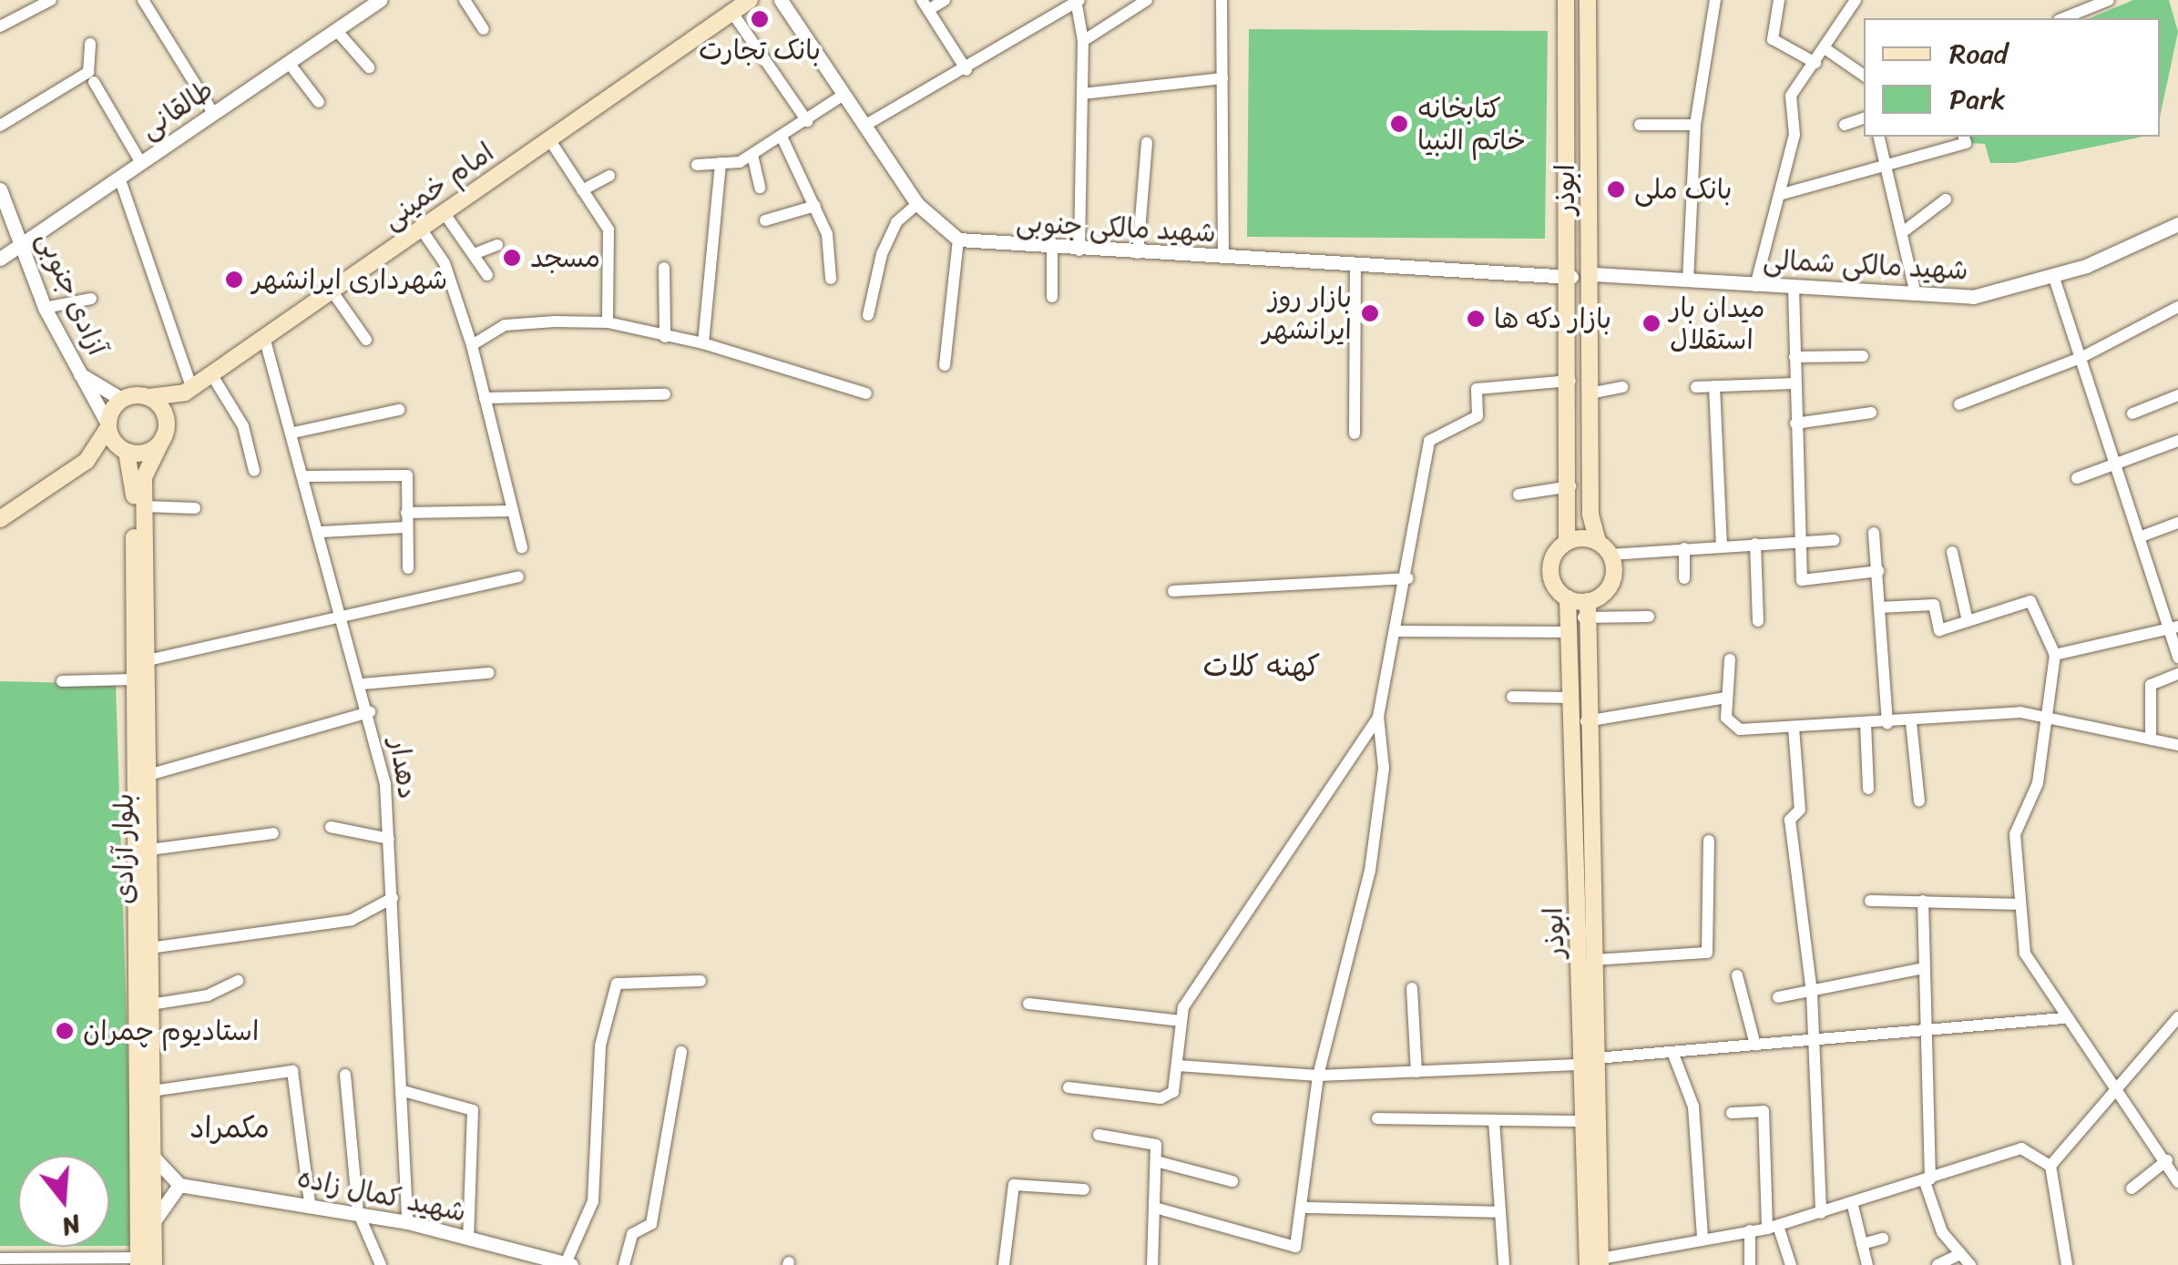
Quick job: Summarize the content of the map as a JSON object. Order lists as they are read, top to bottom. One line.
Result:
{"streets":{"main road":["امام خمینی","ابوذر","بلوار آزادی"],"street":["طالقانی","شهید مالکی جنوبی","شهید مالکی شمالی","آزادی جنوبی","دهدار","شهید کمال زاده"]},"crossings":[["طالقانی","آزادی جنوبی"],["امام خمینی","آزادی جنوبی"],["امام خمینی","دهدار"],["امام خمینی","بلوار آزادی"],["ابوذر","شهید مالکی جنوبی"],["ابوذر","شهید مالکی شمالی"],["آزادی جنوبی","بلوار آزادی"],["دهدار","شهید کمال زاده"]],"districts":["کهنه کلات","مکمراد"],"places":["بانک تجارت","کتابخانه خاتم النبیا","بانک ملی","مسجد","شهرداری ایرانشهر","بازار روز ایرانشهر","بازار دکه ها","میدان بار استقلال","استادیوم چمران"],"legend":["Road","Park"],"north":"bottom"}
